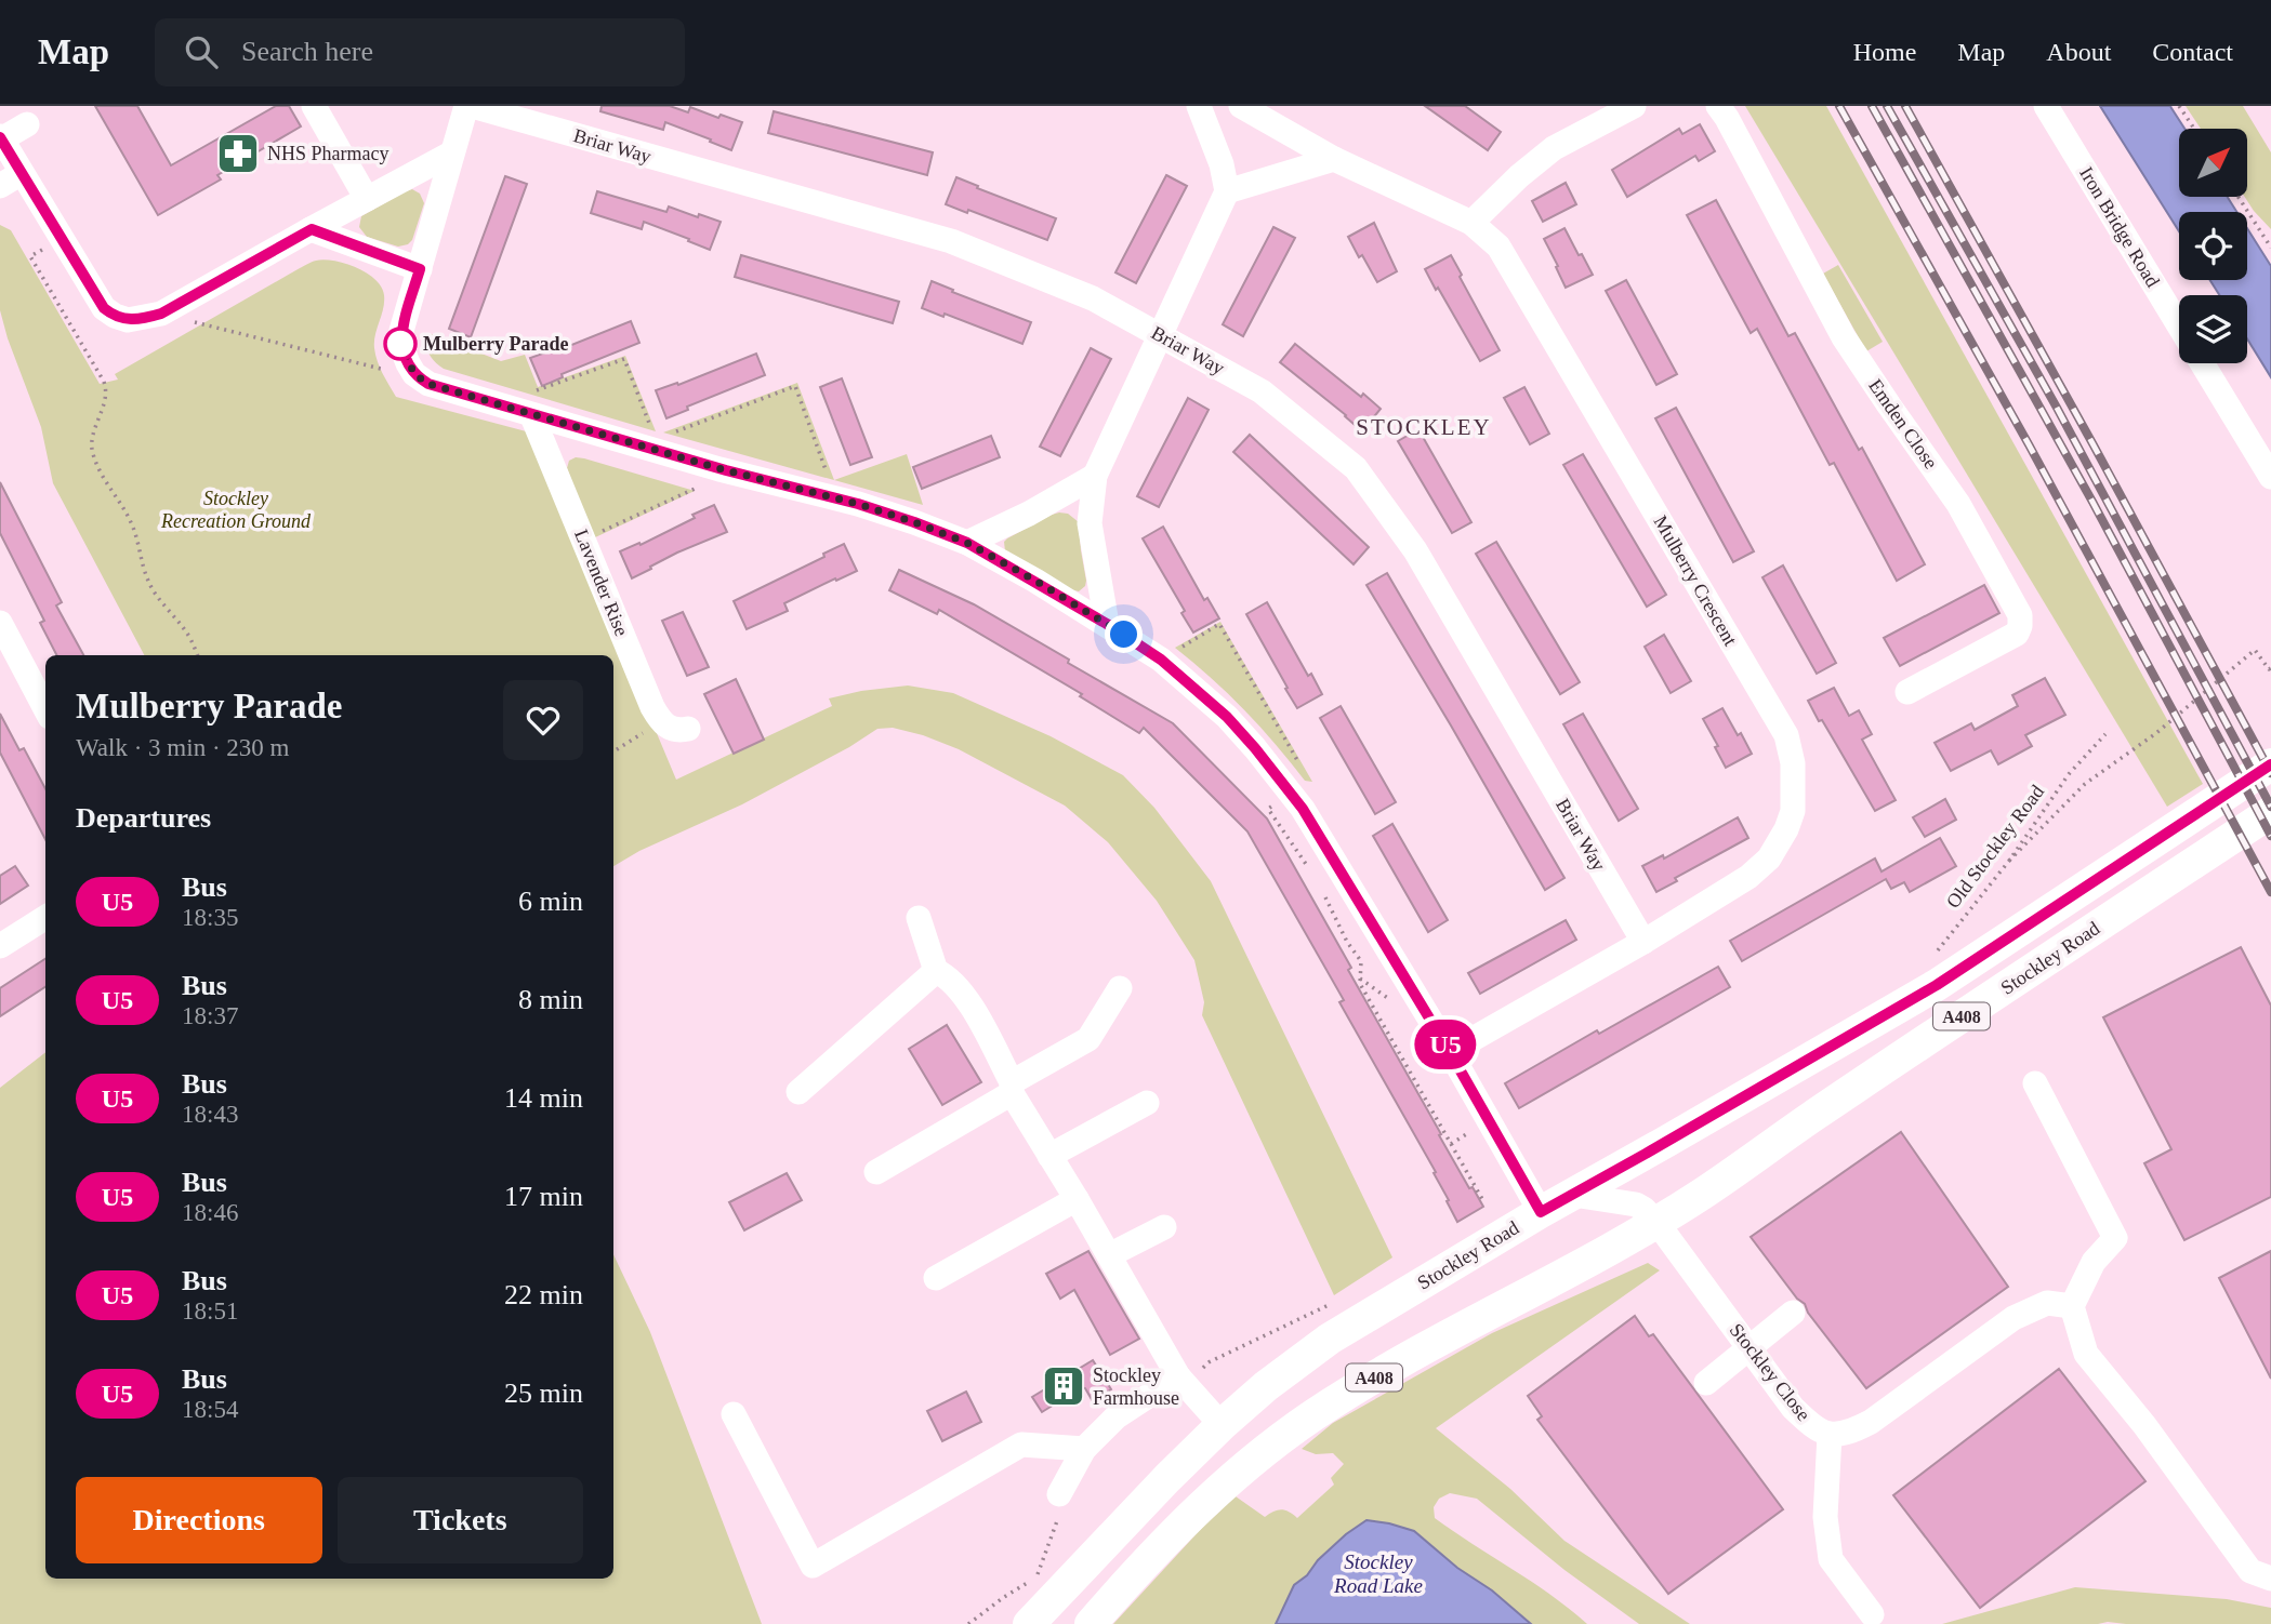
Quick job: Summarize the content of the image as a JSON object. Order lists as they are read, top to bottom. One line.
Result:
{"streets":{"main road":["Stockley Road","A408"],"street":["Briar Way","Iron Bridge Road","Emden Close","Mulberry Crescent","Lavender Rise","Stockley Close"],"path":["Old Stockley Road"]},"crossings":[["Briar Way","Mulberry Crescent"],["Old Stockley Road","Stockley Road"],["Stockley Road","Stockley Close"]],"districts":["STOCKLEY"],"water":["Stockley Road Lake"],"parks":["Stockley Recreation Ground"],"places":{"pharmacy":["NHS Pharmacy"],"other":["Mulberry Parade"],"building":["Stockley Farmhouse"]},"lines":["bus line U5"],"north":"top right","page":{"header":"Map","search":"Search here","nav":["Home","Map","About","Contact"],"on_map":"U5","heading":[["Mulberry Parade","Walk · 3 min · 230 m"],"Departures"],"list":[{"mark":"U5","name":"Bus","note":"18:35","value":"6 min"},{"mark":"U5","name":"Bus","note":"18:37","value":"8 min"},{"mark":"U5","name":"Bus","note":"18:43","value":"14 min"},{"mark":"U5","name":"Bus","note":"18:46","value":"17 min"},{"mark":"U5","name":"Bus","note":"18:51","value":"22 min"},{"mark":"U5","name":"Bus","note":"18:54","value":"25 min"}],"buttons":["Directions","Tickets"]}}
